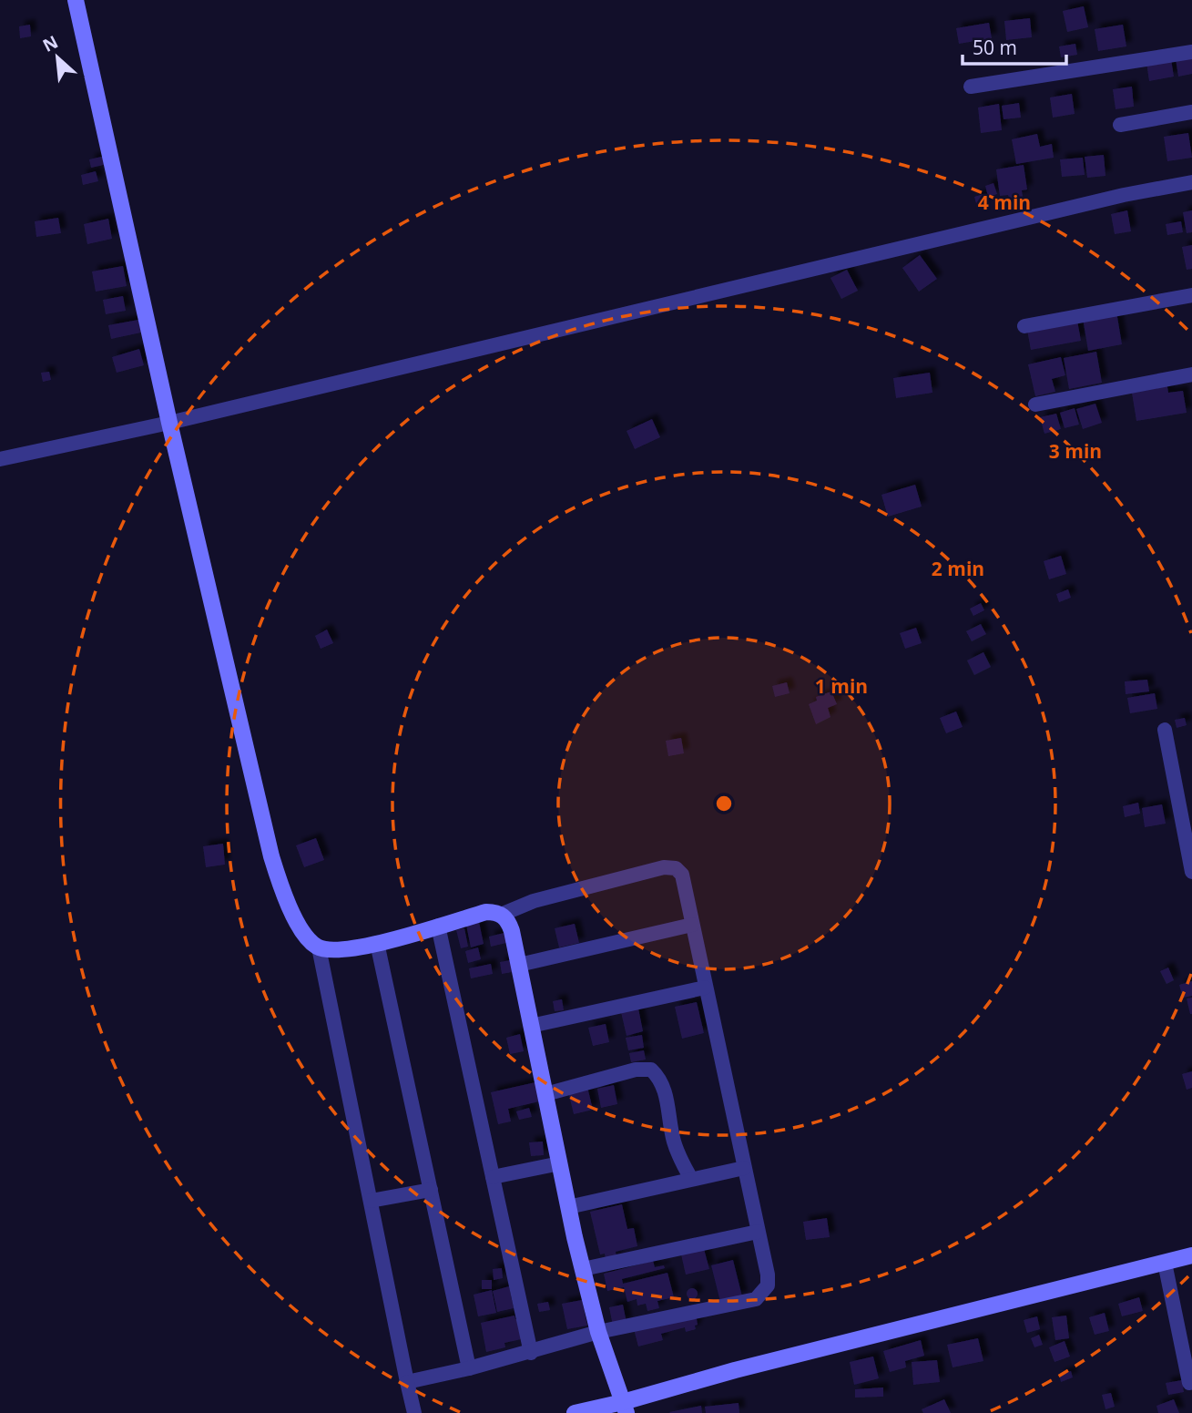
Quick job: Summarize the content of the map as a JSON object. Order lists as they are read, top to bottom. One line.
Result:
{"scale_bar":"50 m","north":"top left","rings":["4 min","3 min","2 min","1 min"]}
